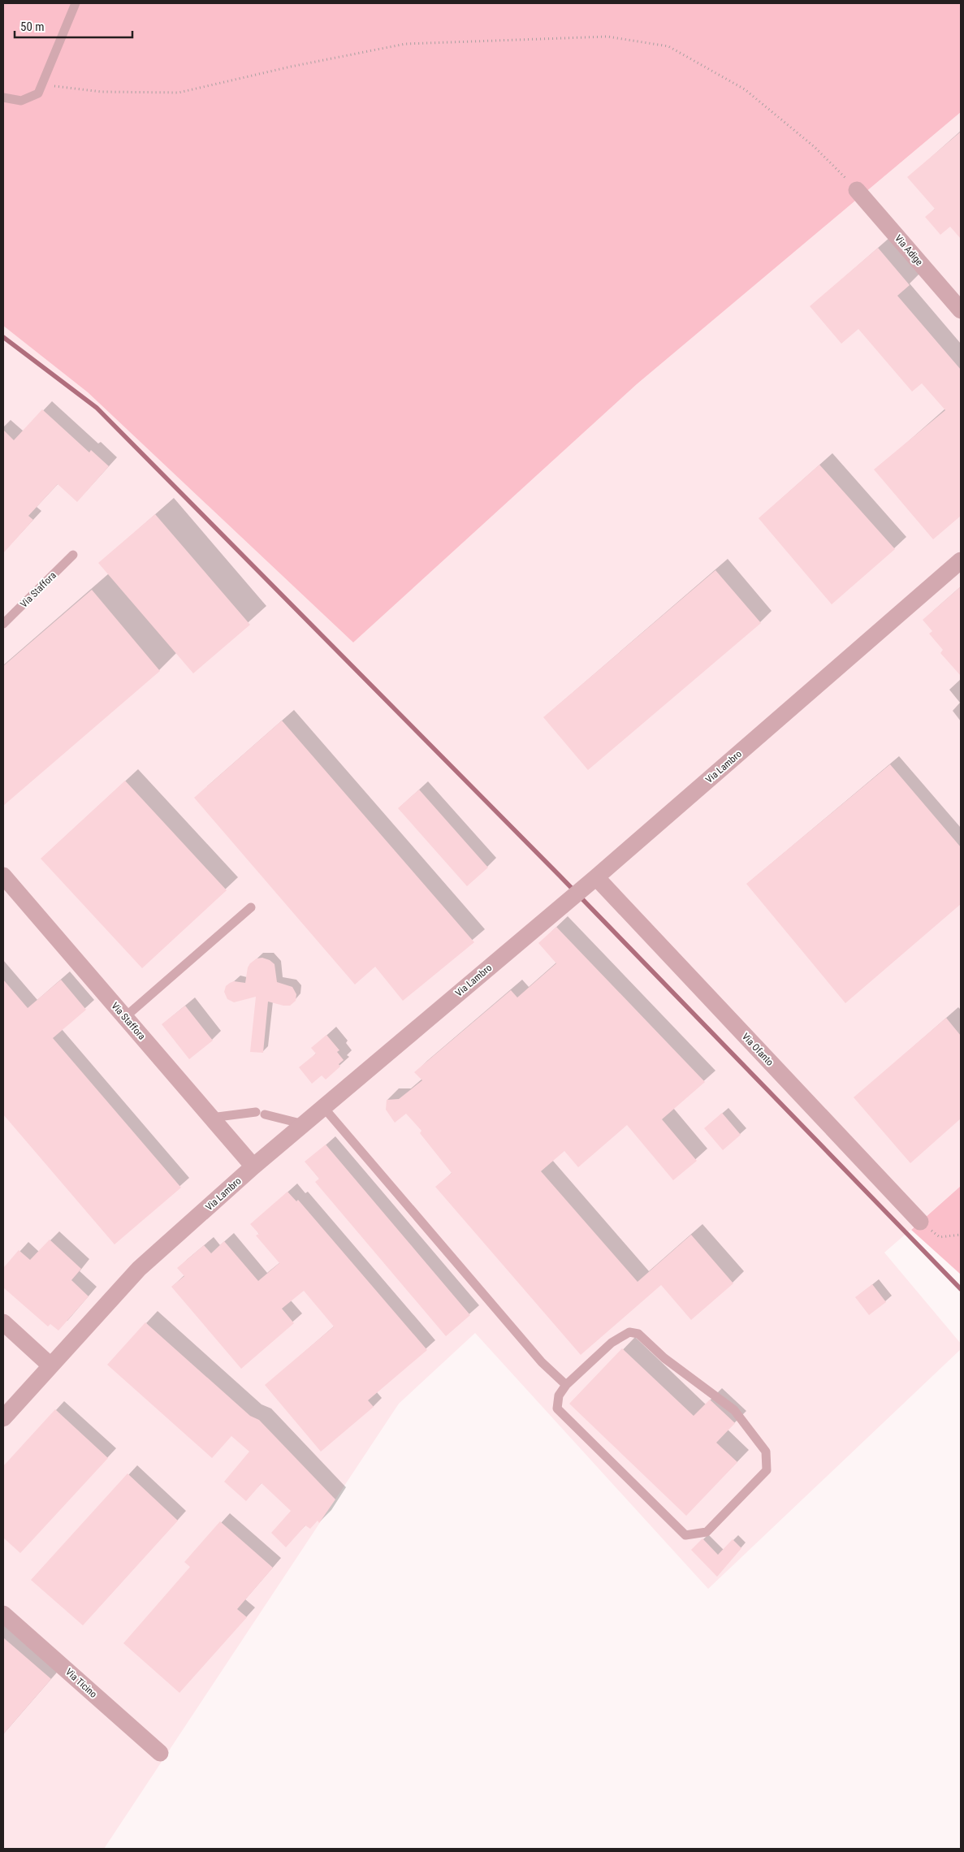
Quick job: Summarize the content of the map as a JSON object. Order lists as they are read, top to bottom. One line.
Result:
{"streets":{"street":["Via Adige","Via Staffora","Via Lambro","Via Ofanto","Via Ticino"]},"crossings":[["Via Staffora","Via Lambro"],["Via Lambro","Via Ofanto"]],"scale_bar":"50 m"}
